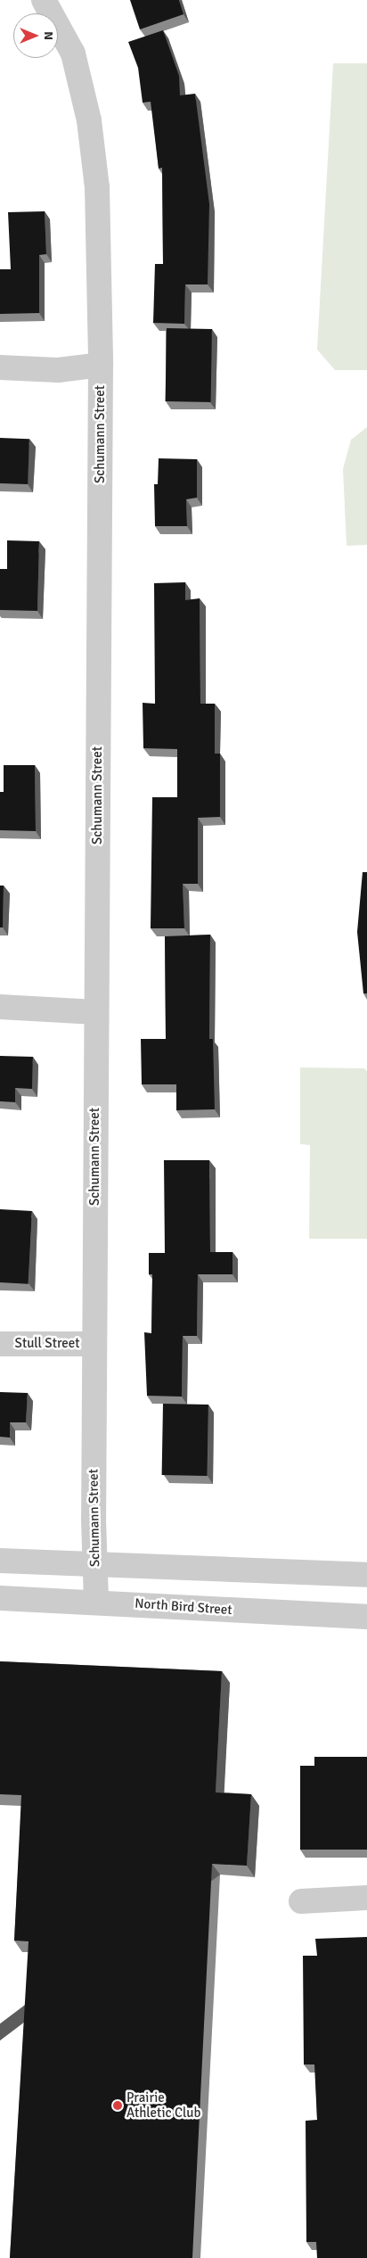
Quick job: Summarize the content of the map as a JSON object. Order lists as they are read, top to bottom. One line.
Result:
{"streets":{"street":["Schumann Street","Stull Street","North Bird Street"]},"crossings":[["Schumann Street","Stull Street"],["Schumann Street","North Bird Street"]],"places":["Prairie Athletic Club"],"north":"right"}
